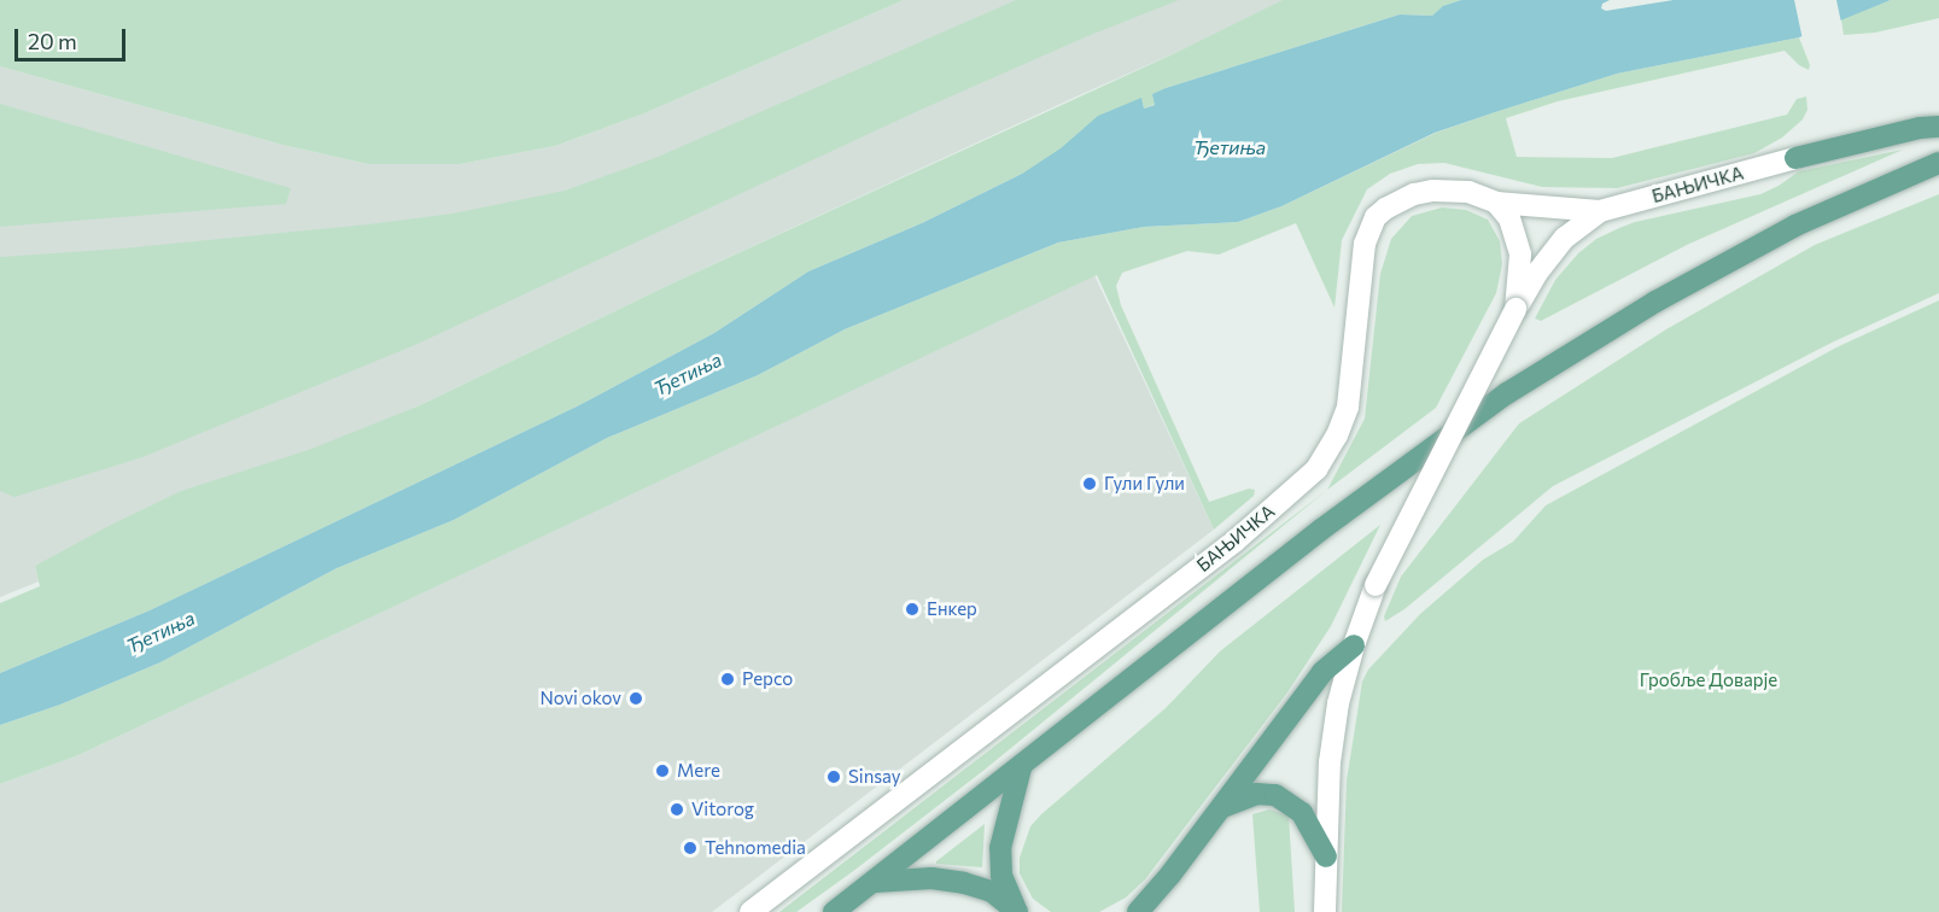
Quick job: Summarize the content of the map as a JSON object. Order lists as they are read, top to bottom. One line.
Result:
{"streets":{"street":["БАЊИЧКА"]},"water":["Ђетиња"],"parks":["Гробље Доварје"],"places":["Гули Гули","Енкер","Pepco","Novi okov","Mere","Sinsay","Vitorog","Tehnomedia"],"scale_bar":"20 m"}
